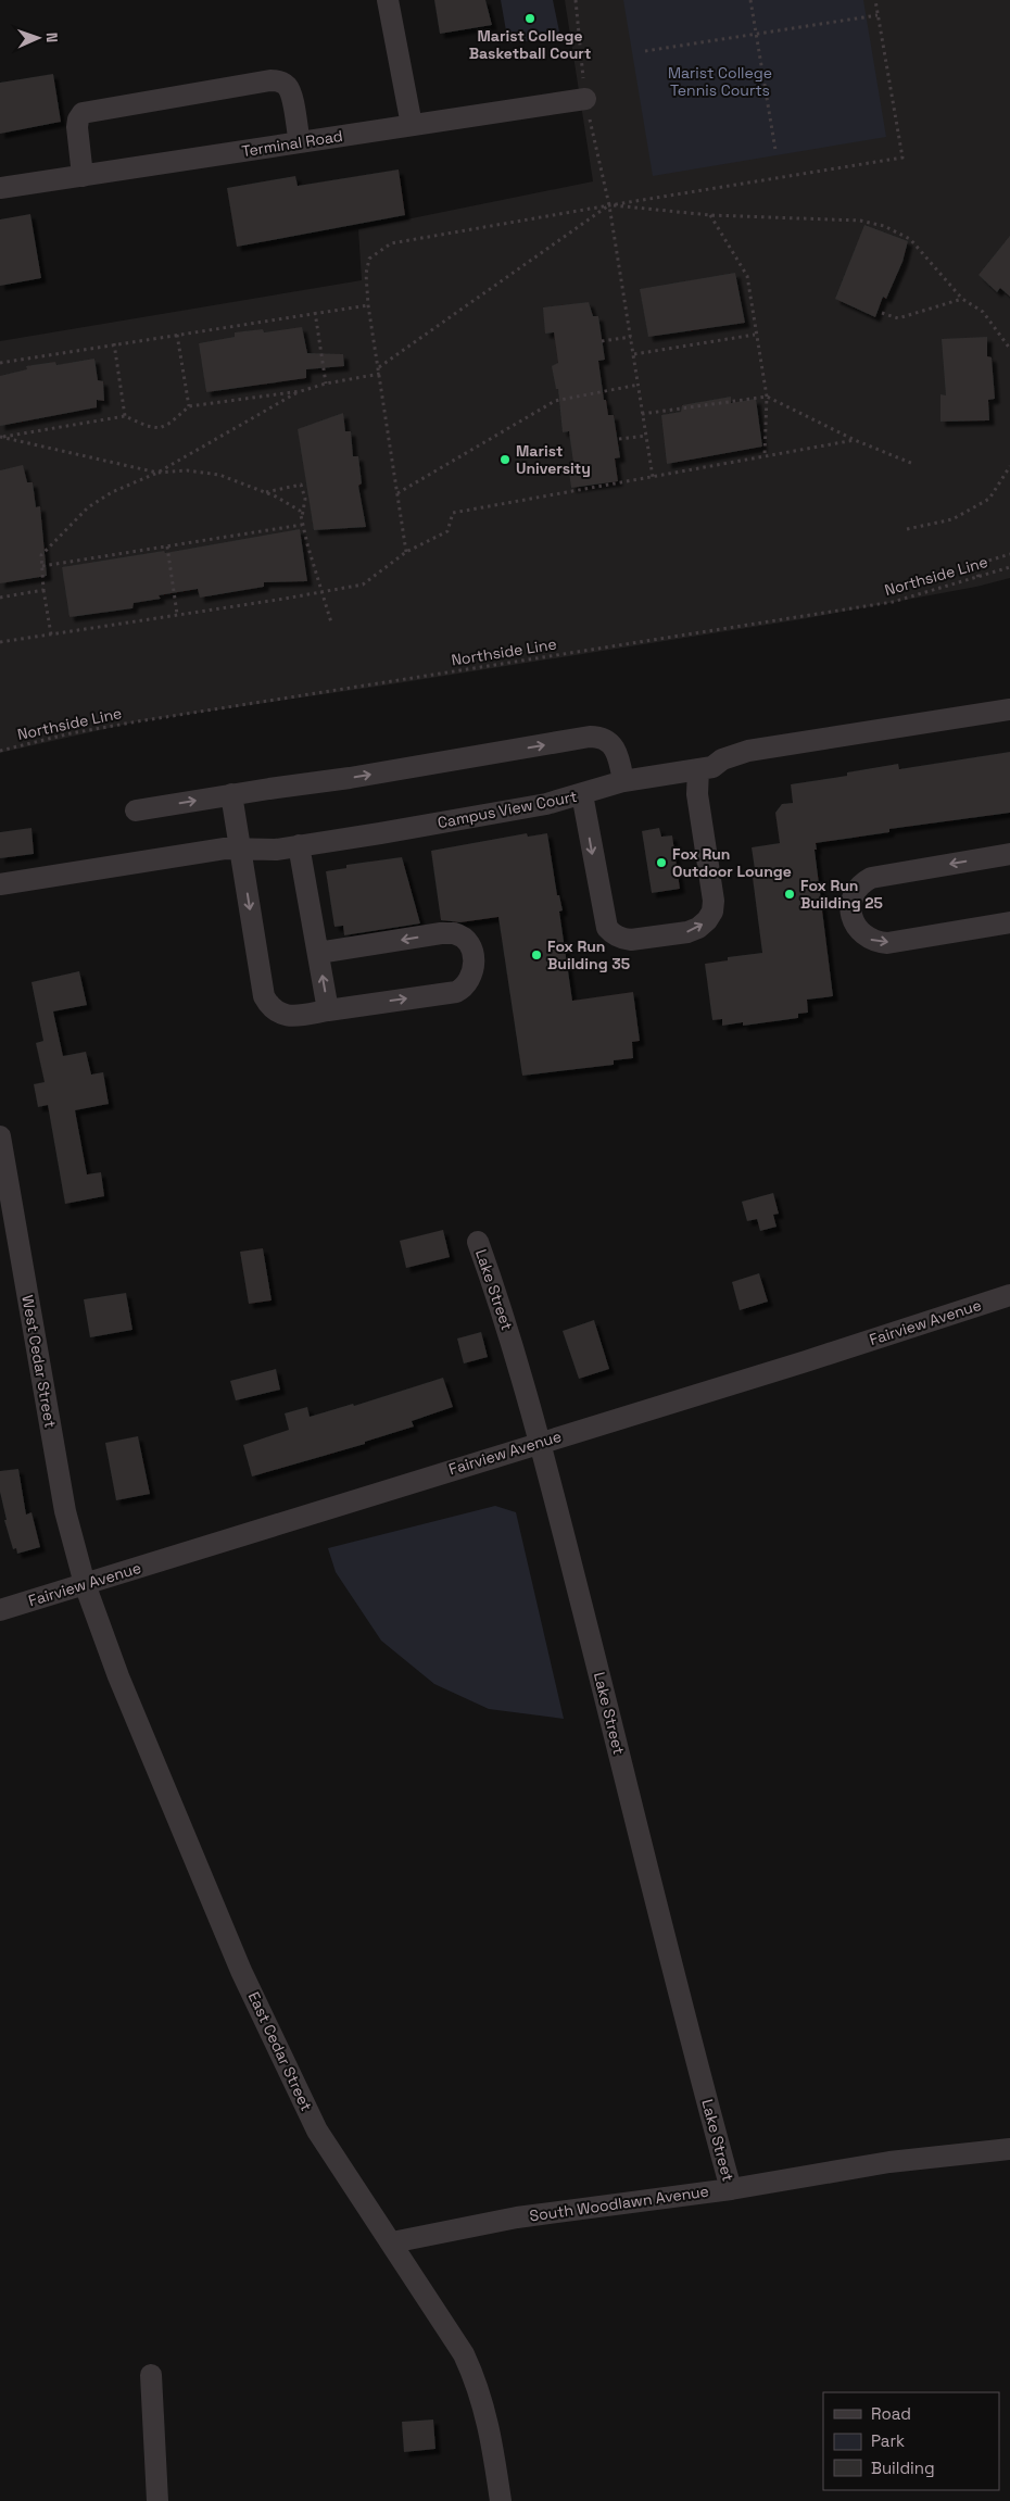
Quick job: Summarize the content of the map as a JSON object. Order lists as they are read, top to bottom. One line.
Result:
{"streets":{"street":["Terminal Road","Campus View Court","Lake Street","Fairview Avenue","West Cedar Street","East Cedar Street","South Woodlawn Avenue"],"path":["Northside Line"]},"crossings":[["Lake Street","Fairview Avenue"],["Lake Street","South Woodlawn Avenue"],["Fairview Avenue","West Cedar Street"],["Fairview Avenue","East Cedar Street"],["West Cedar Street","East Cedar Street"],["East Cedar Street","South Woodlawn Avenue"]],"parks":["Marist College Tennis Courts"],"places":["Marist College Basketball Court","Marist University","Fox Run Outdoor Lounge","Fox Run Building 25","Fox Run Building 35"],"legend":["Road","Park","Building"],"north":"right"}
